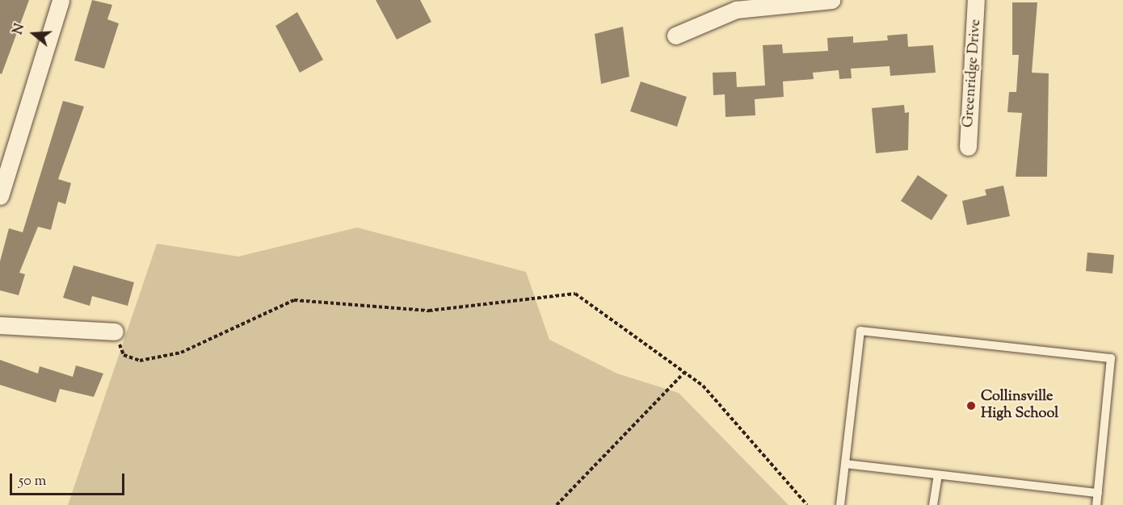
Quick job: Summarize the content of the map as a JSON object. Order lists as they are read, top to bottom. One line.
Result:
{"streets":{"street":["Greenridge Drive"]},"places":["Collinsville High School"],"scale_bar":"50 m","north":"left"}
